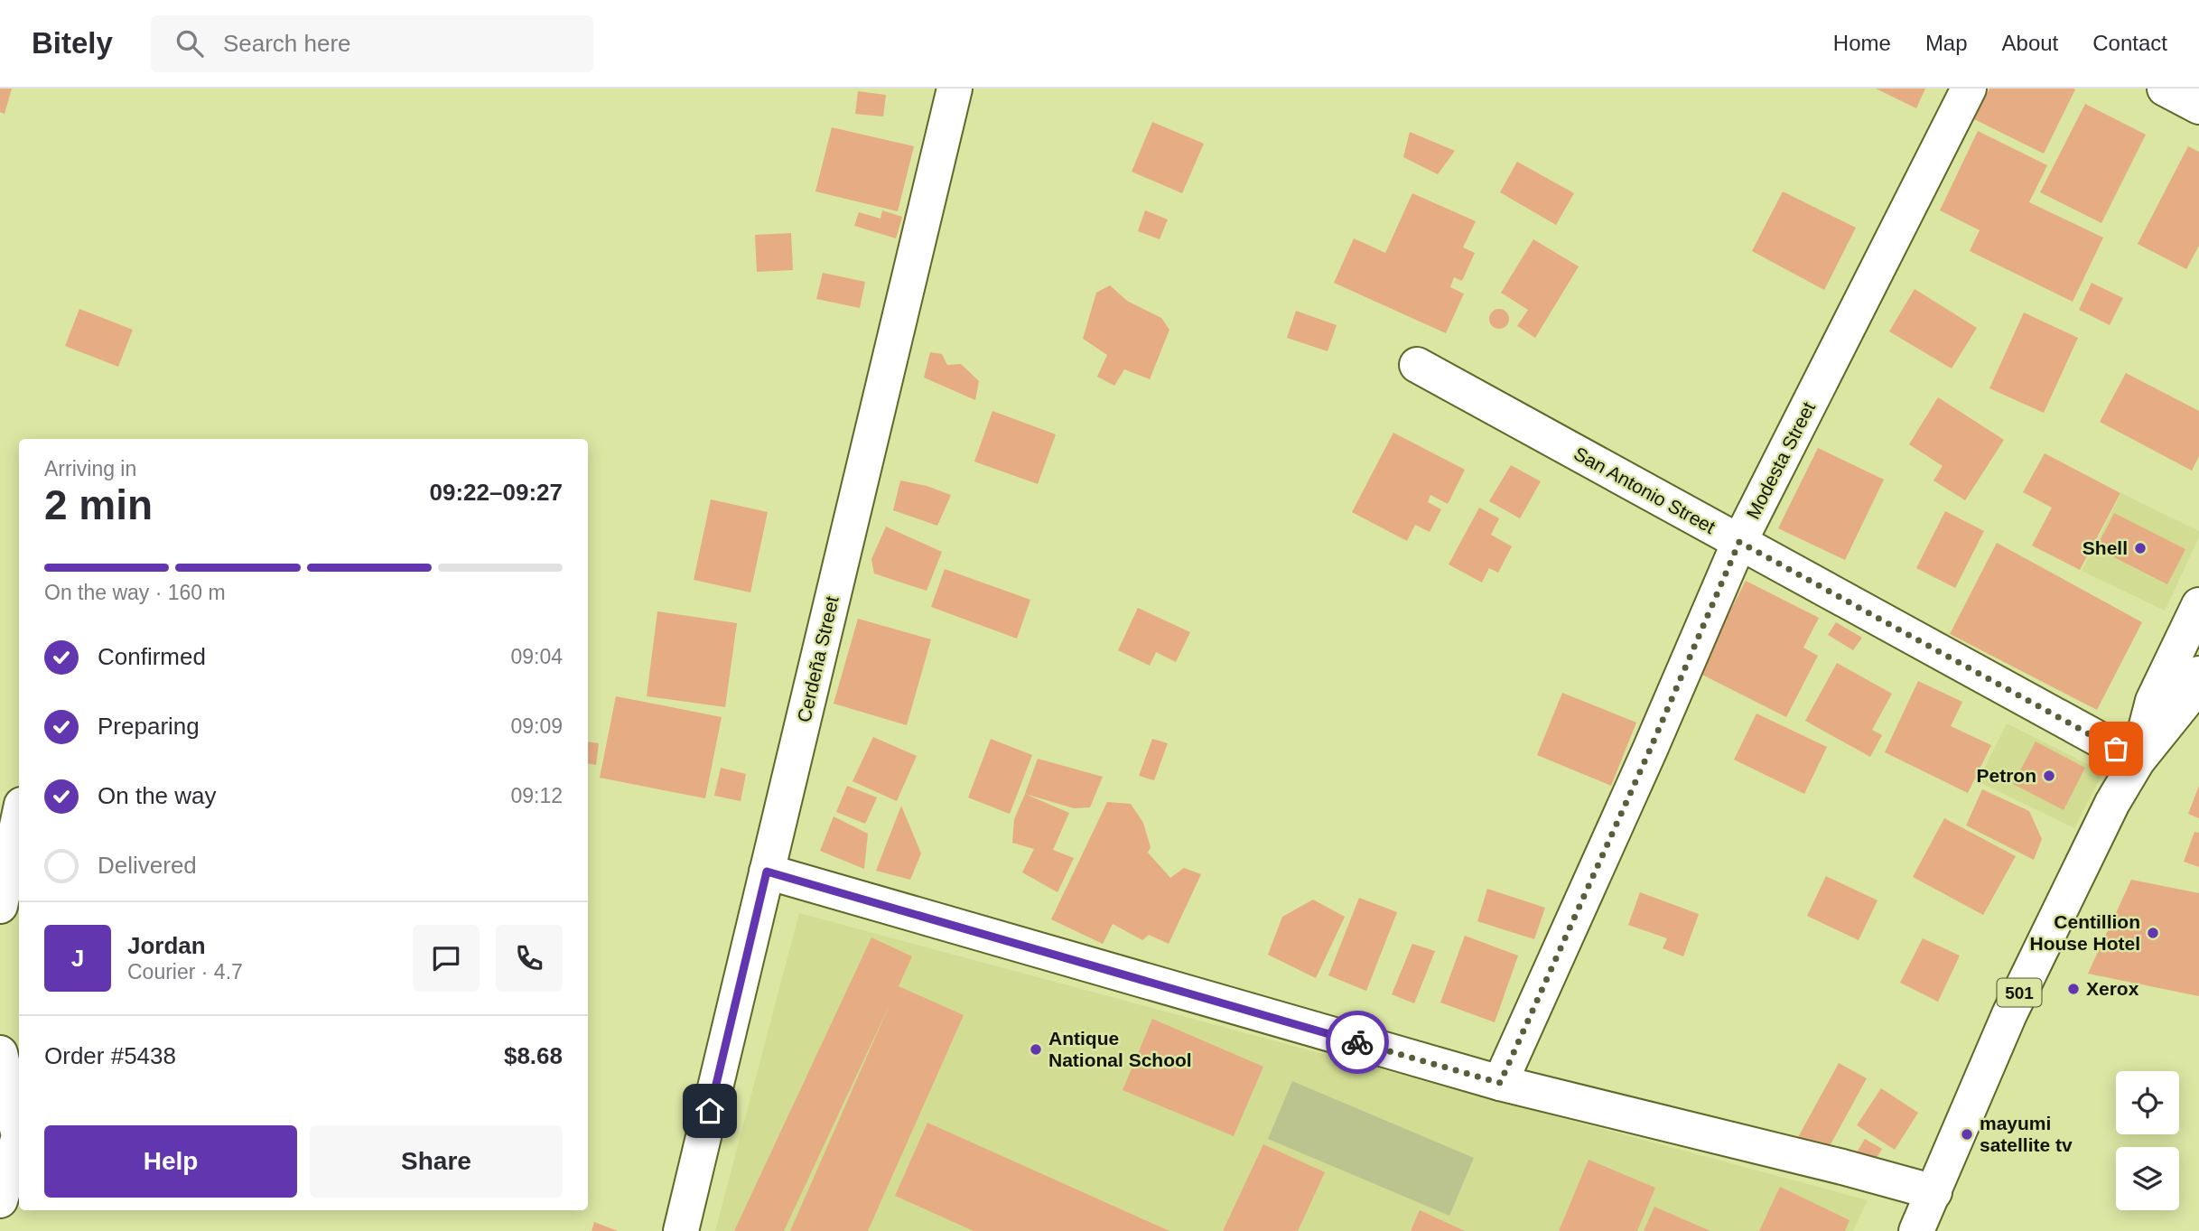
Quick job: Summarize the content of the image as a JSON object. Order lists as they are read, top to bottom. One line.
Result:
{"streets":{"street":["Modesta Street","San Antonio Street","Cerdeña Street","501"]},"crossings":[["Modesta Street","San Antonio Street"],["San Antonio Street","501"]],"places":["Shell","Petron","Centillion House Hotel","Xerox","Antique National School","mayumi satellite tv"],"page":{"header":"Bitely","search":"Search here","nav":["Home","Map","About","Contact"],"heading":["2 min","Arriving in","09:22–09:27"],"panel":["Jordan","Courier · 4.7","Order #5438","$8.68"],"bar":"On the way · 160 m","list":[["Confirmed","09:04"],["Preparing","09:09"],["On the way","09:12"],"Delivered"],"round":"J","buttons":["Help","Share"]}}
